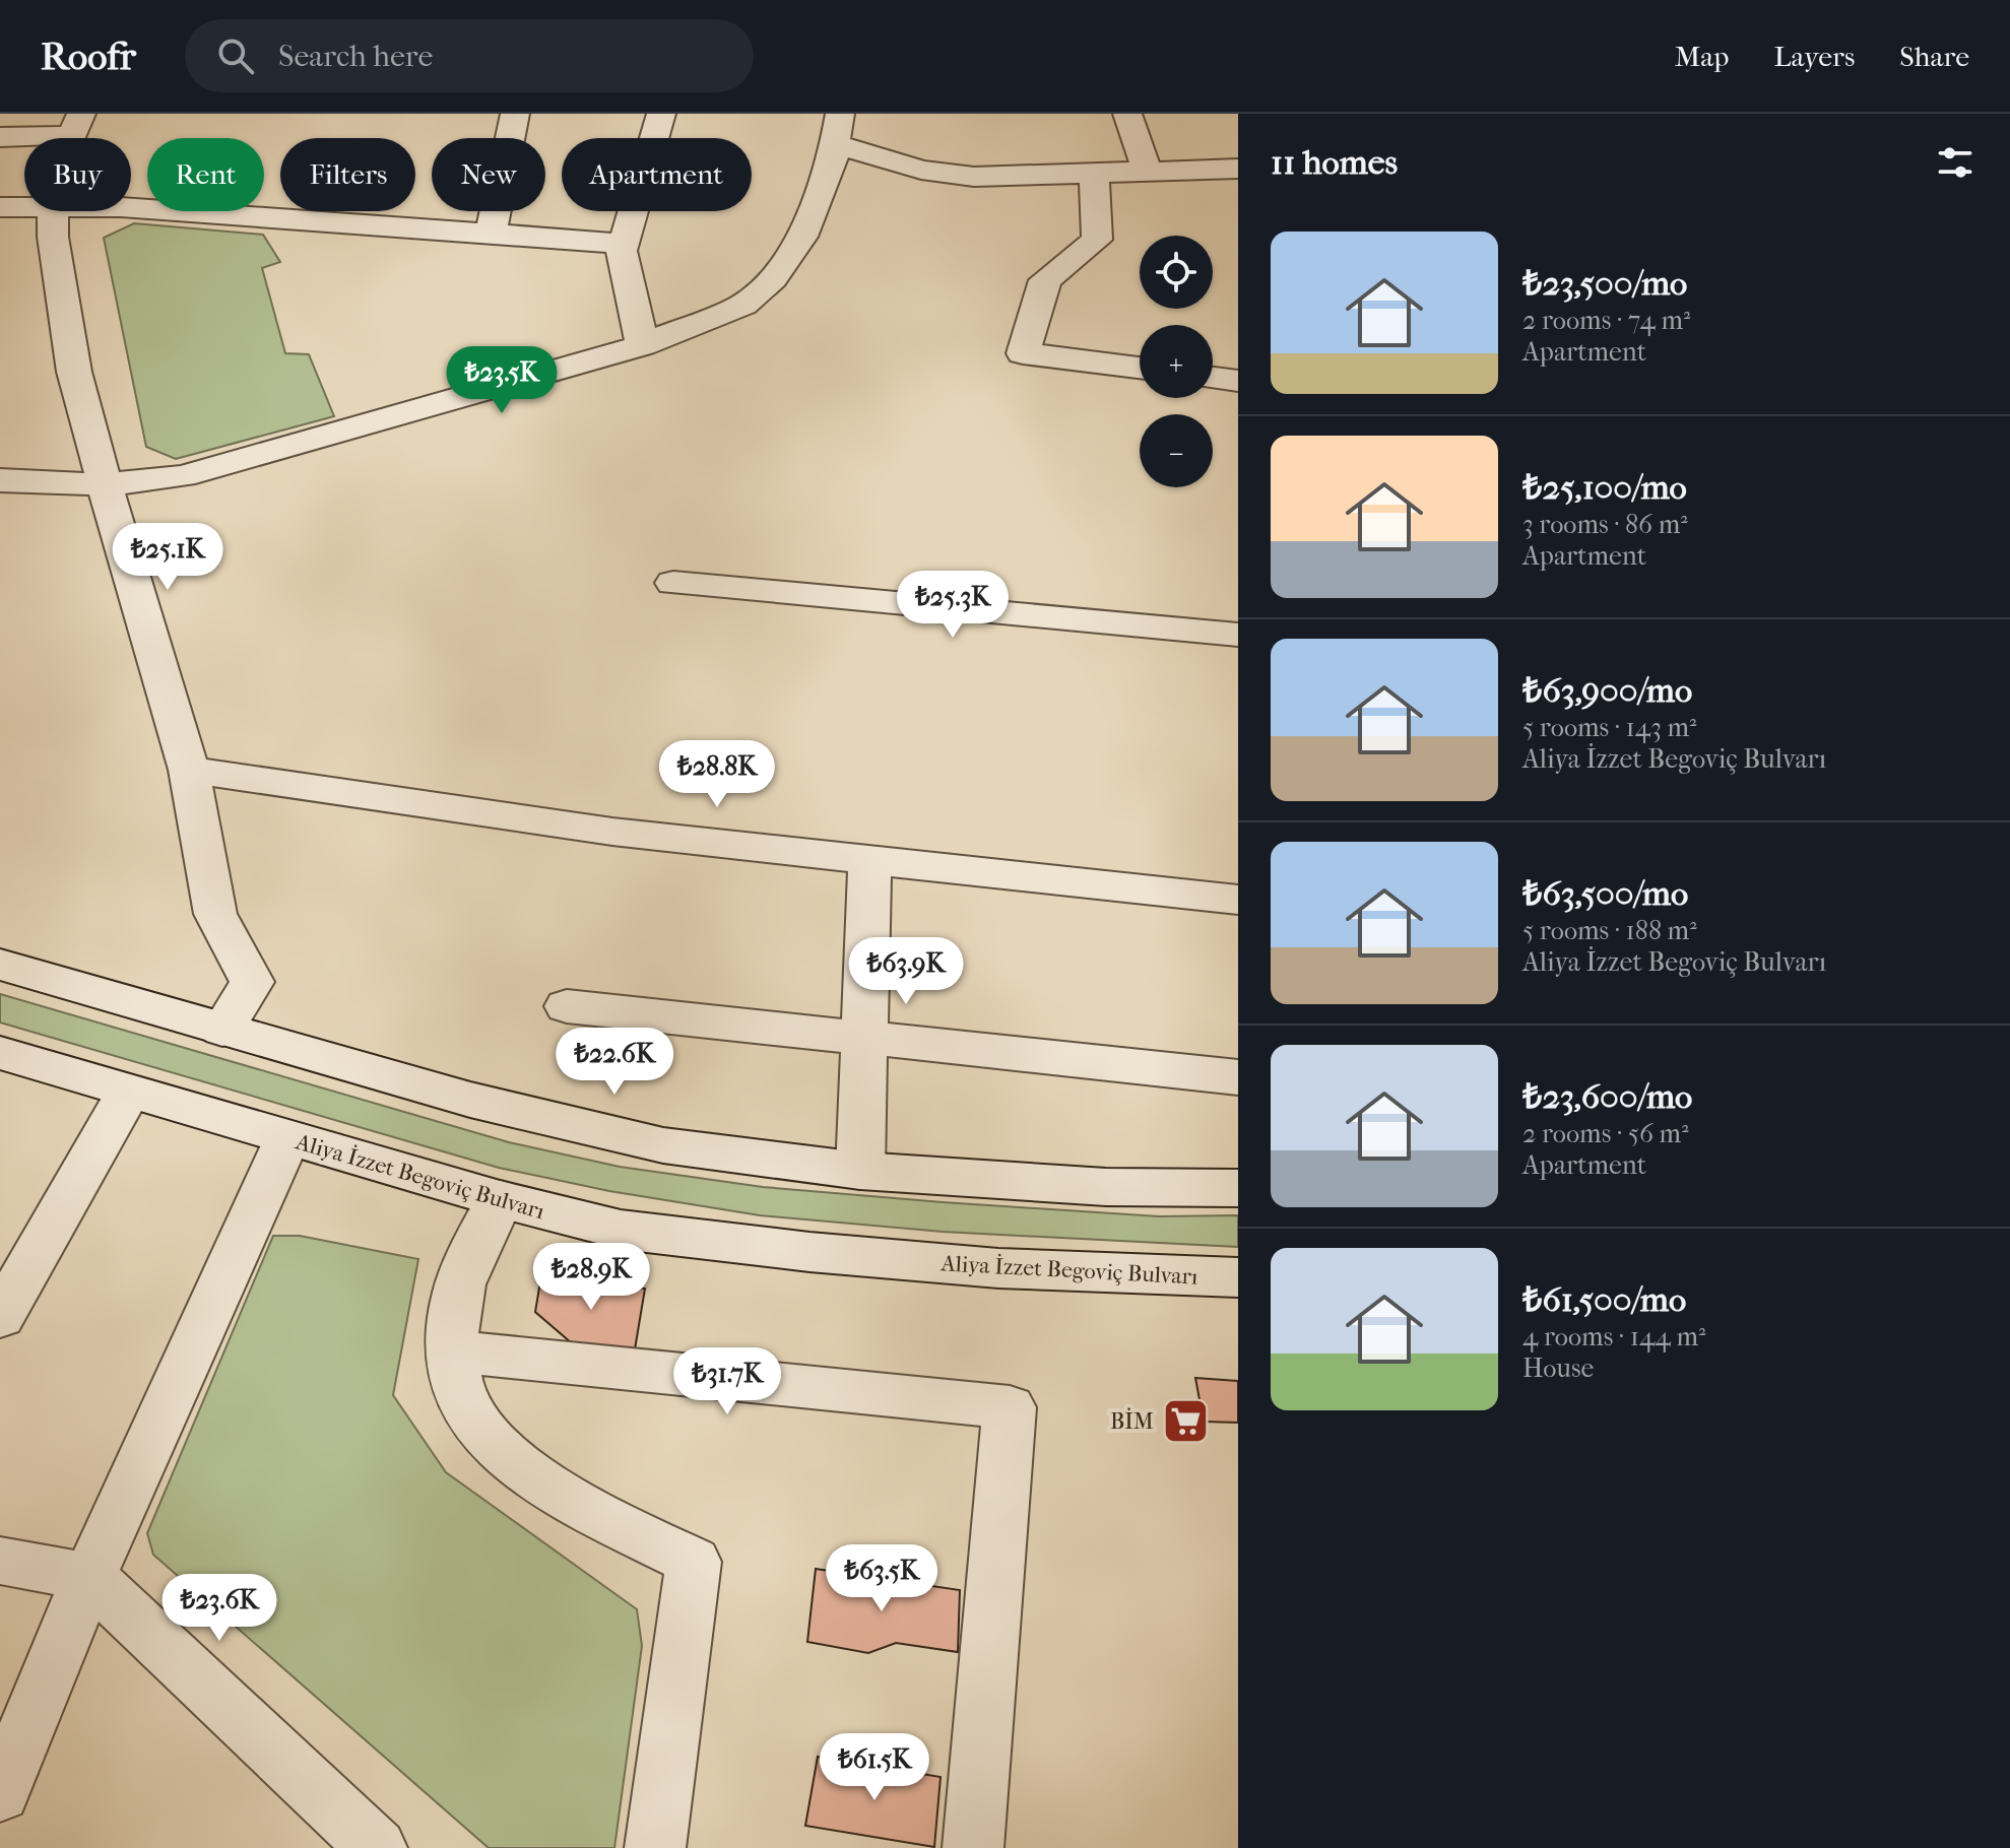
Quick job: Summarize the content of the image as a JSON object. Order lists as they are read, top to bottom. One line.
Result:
{"streets":{"street":["Aliya İzzet Begoviç Bulvarı"]},"places":{"supermarket":["BİM"]},"page":{"header":"Roofr","search":"Search here","nav":["Map","Layers","Share"],"heading":"11 homes","chip":["Buy","Rent","Filters","New","Apartment"],"list":[{"name":"₺23,500/mo","note":"2 rooms · 74 m² · Apartment"},{"name":"₺25,100/mo","note":"3 rooms · 86 m² · Apartment"},{"name":"₺63,900/mo","note":"5 rooms · 143 m² · Aliya İzzet Begoviç Bulvarı"},{"name":"₺63,500/mo","note":"5 rooms · 188 m² · Aliya İzzet Begoviç Bulvarı"},{"name":"₺23,600/mo","note":"2 rooms · 56 m² · Apartment"},{"name":"₺61,500/mo","note":"4 rooms · 144 m² · House"}],"map_buttons":["+","−"],"price":["₺23.5K","₺25.1K","₺25.3K","₺28.8K","₺63.9K","₺22.6K","₺28.9K","₺31.7K","₺63.5K","₺23.6K","₺61.5K"]}}
